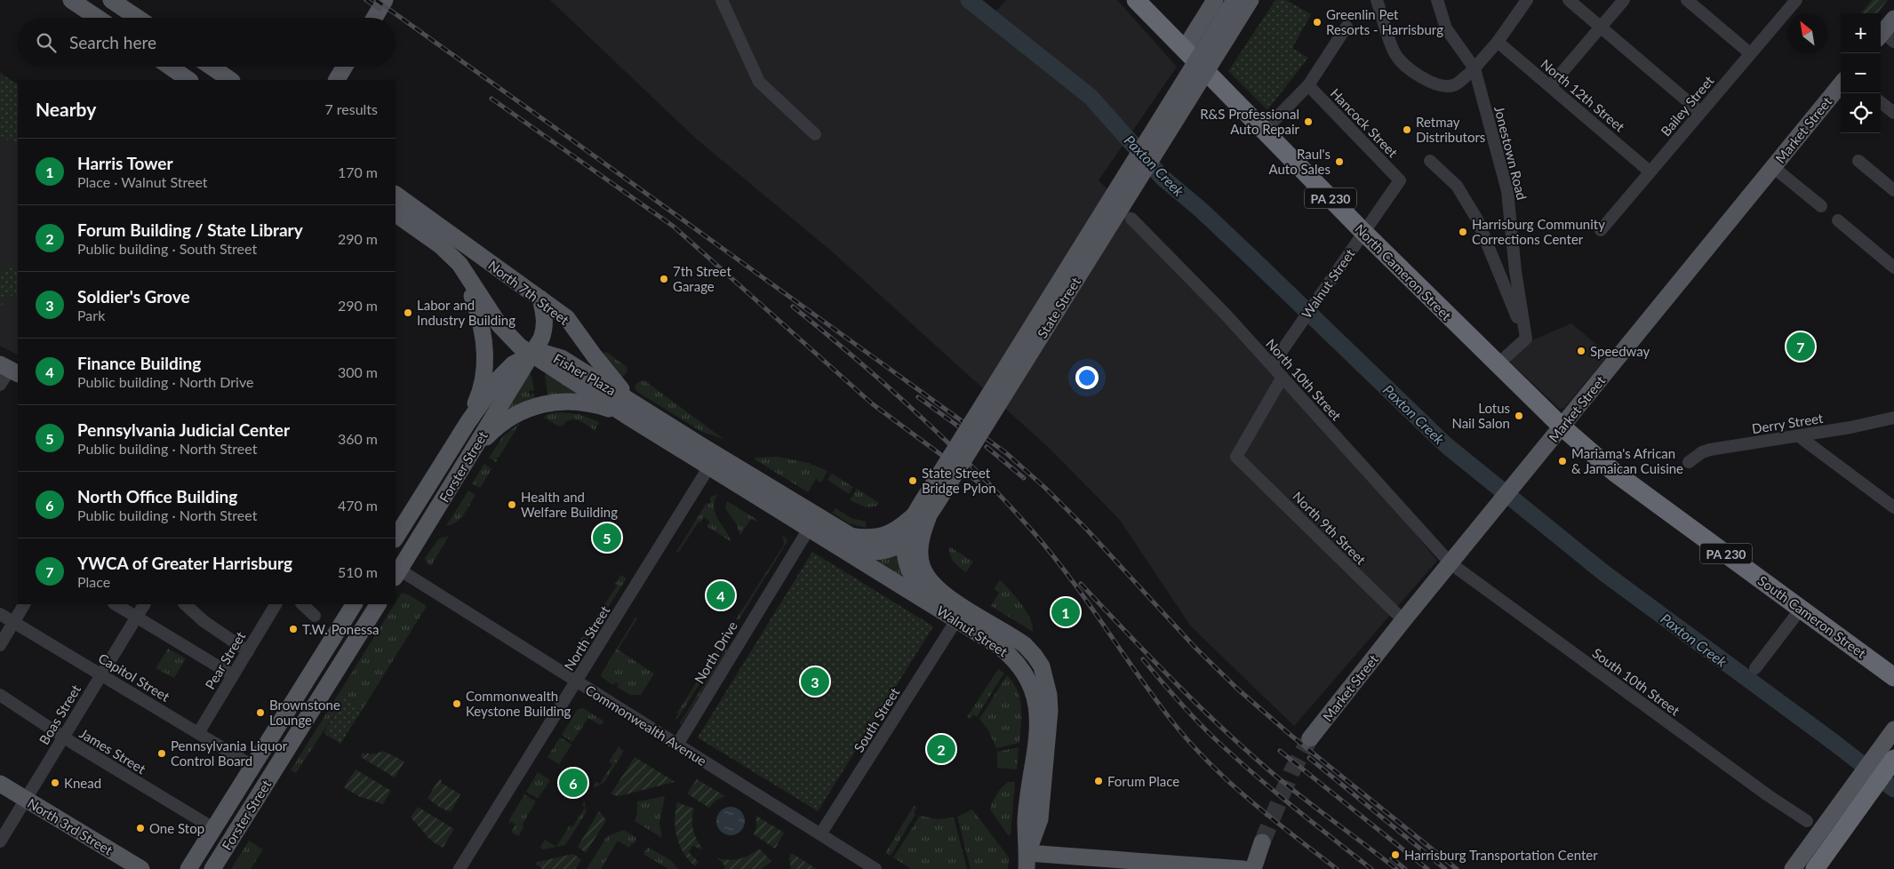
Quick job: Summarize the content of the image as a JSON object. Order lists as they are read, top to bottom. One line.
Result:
{"streets":{"highway":["PA 230","North Cameron Street","South Cameron Street"],"main road":["Market Street","Walnut Street","North 7th Street","State Street","Fisher Plaza","Forster Street","North 3rd Street"],"street":["North 12th Street","Bailey Street","Hancock Street","Jonestown Road","North 10th Street","Derry Street","North 9th Street","North Street","North Drive","Pear Street","Capitol Street","South 10th Street","Boas Street","South Street","Commonwealth Avenue","James Street"]},"crossings":[["North 12th Street","Bailey Street"],["Hancock Street","Walnut Street"],["Market Street","North Cameron Street"],["Market Street","North 10th Street"],["Market Street","North 9th Street"],["Market Street","South Cameron Street"],["Market Street","South 10th Street"],["North Cameron Street","Walnut Street"],["North Cameron Street","South Cameron Street"],["Walnut Street","State Street"],["Walnut Street","Fisher Plaza"],["Walnut Street","North 10th Street"],["Walnut Street","South Street"],["North 7th Street","Fisher Plaza"],["North 7th Street","Forster Street"],["State Street","Fisher Plaza"],["Fisher Plaza","Forster Street"],["Fisher Plaza","North Street"],["Fisher Plaza","North Drive"],["North 10th Street","North 9th Street"],["North 10th Street","South 10th Street"],["Forster Street","Capitol Street"],["Forster Street","Commonwealth Avenue"],["Forster Street","James Street"],["North Street","Commonwealth Avenue"],["North Drive","Commonwealth Avenue"],["Pear Street","Capitol Street"],["Capitol Street","Boas Street"],["Boas Street","James Street"],["Boas Street","North 3rd Street"],["South Street","Commonwealth Avenue"]],"water":["Paxton Creek"],"places":["Greenlin Pet Resorts - Harrisburg","R&S Professional Auto Repair","Retmay Distributors","Raul's Auto Sales","Harrisburg Community Corrections Center","7th Street Garage","Labor and Industry Building","Speedway","Lotus Nail Salon","Mariama's African & Jamaican Cuisine","State Street Bridge Pylon","Health and Welfare Building","T.W. Ponessa","Commonwealth Keystone Building","Brownstone Lounge","Pennsylvania Liquor Control Board","Forum Place","Knead","One Stop","Harrisburg Transportation Center"],"north":"top left","page":{"map_buttons":["+","−"],"search":"Search here","heading":["Nearby","7 results"],"list":[{"mark":"1","name":"Harris Tower","note":"Place · Walnut Street","value":"170 m"},{"mark":"2","name":"Forum Building / State Library","note":"Public building · South Street","value":"290 m"},{"mark":"3","name":"Soldier's Grove","note":"Park","value":"290 m"},{"mark":"4","name":"Finance Building","note":"Public building · North Drive","value":"300 m"},{"mark":"5","name":"Pennsylvania Judicial Center","note":"Public building · North Street","value":"360 m"},{"mark":"6","name":"North Office Building","note":"Public building · North Street","value":"470 m"},{"mark":"7","name":"YWCA of Greater Harrisburg","note":"Place","value":"510 m"}],"pins":["7","5","4","1","3","2","6"]}}
